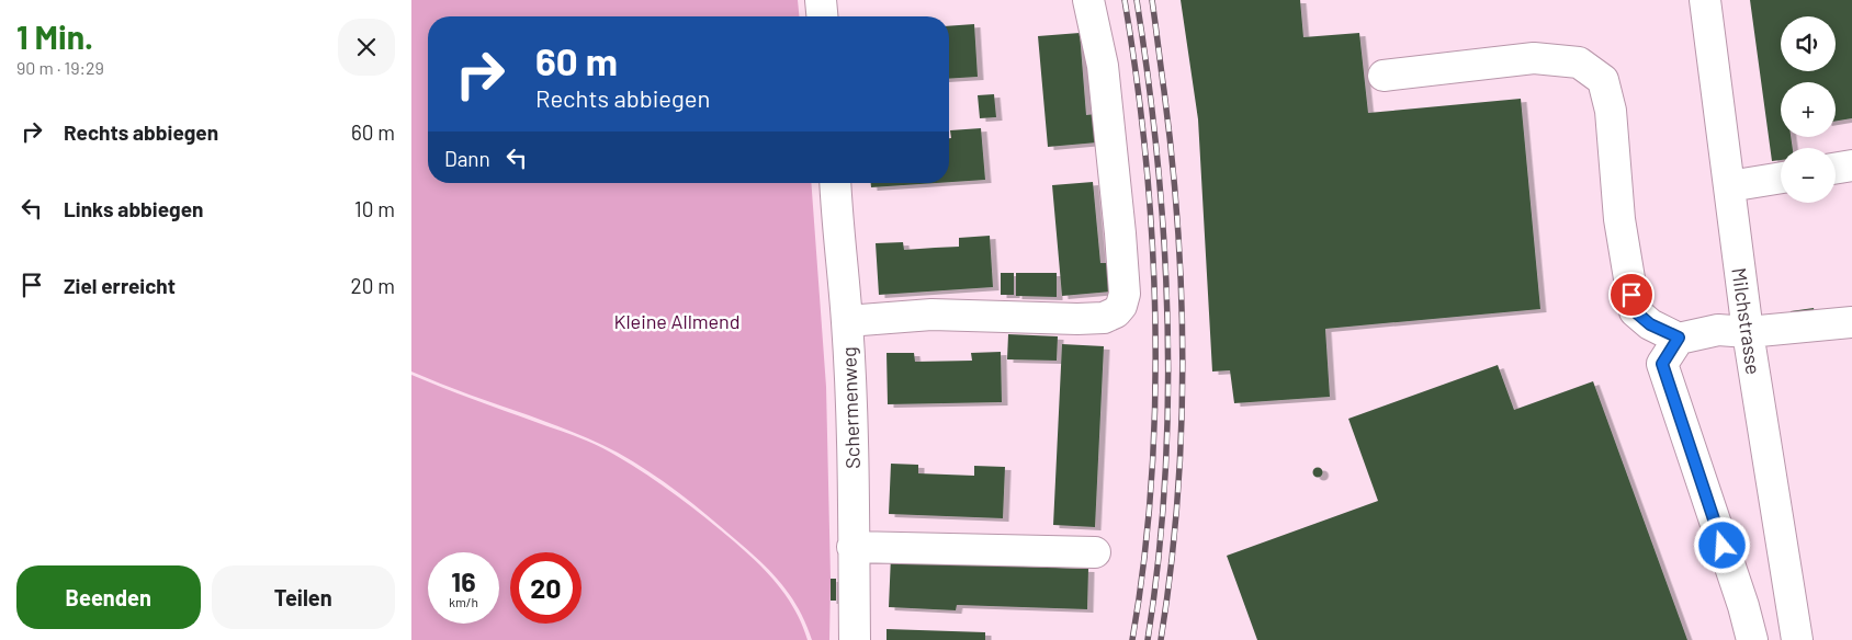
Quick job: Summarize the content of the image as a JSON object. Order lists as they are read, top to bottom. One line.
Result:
{"streets":{"street":["Milchstrasse","Schermenweg"]},"parks":["Kleine Allmend"],"page":{"heading":["1 Min.","90 m · 19:29"],"map_buttons":["+","−"],"turn":["60 m","Rechts abbiegen"],"list":[{"name":"Rechts abbiegen","value":"60 m"},{"name":"Links abbiegen","value":"10 m"},{"name":"Ziel erreicht","value":"20 m"}],"then":"Dann","speed":"16 km/h","limit":"20","buttons":["Beenden","Teilen"]}}
